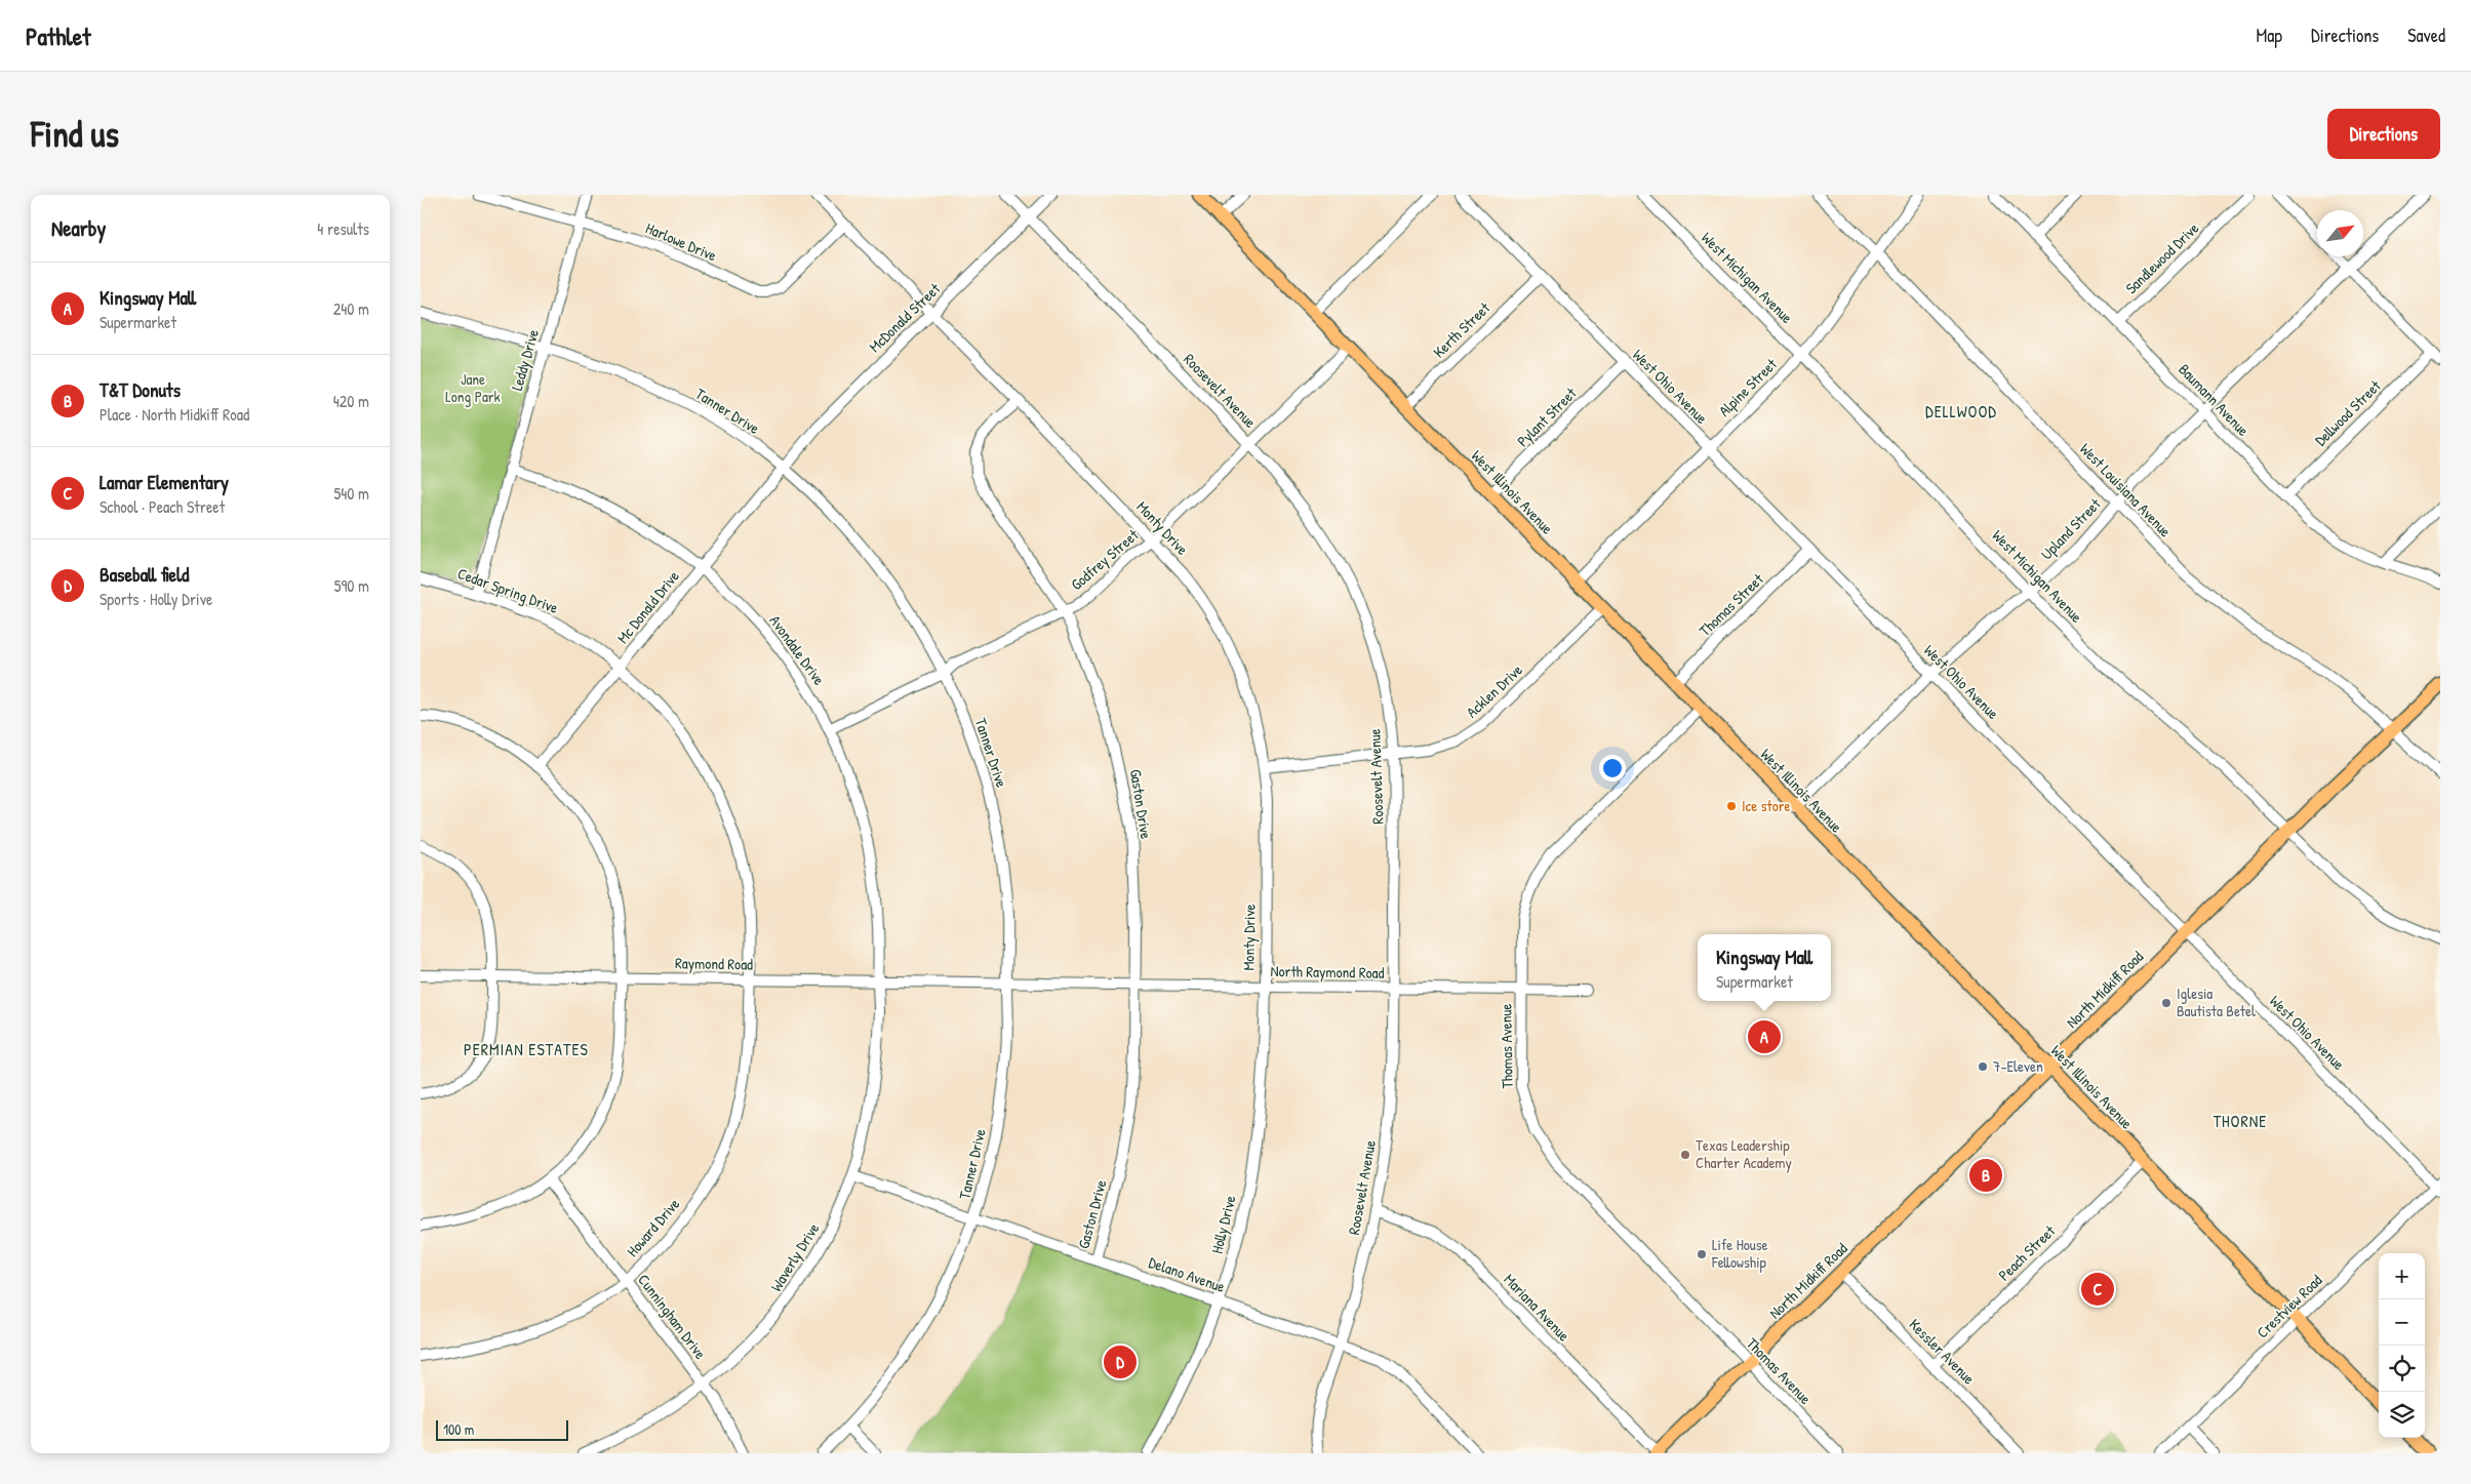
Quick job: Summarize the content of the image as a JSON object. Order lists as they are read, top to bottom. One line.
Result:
{"streets":{"main road":["West Illinois Avenue","North Midkiff Road"],"street":["Harlowe Drive","Sandlewood Drive","West Michigan Avenue","McDonald Street","Kerth Street","Leddy Drive","West Ohio Avenue","Alpine Street","Roosevelt Avenue","Baumann Avenue","Tanner Drive","Dellwood Street","Pylant Street","West Louisiana Avenue","Monty Drive","Upland Street","Godfrey Street","Cedar Spring Drive","Thomas Street","Mc Donald Drive","Avondale Drive","Acklen Drive","Gaston Drive","Raymond Road","North Raymond Road","Thomas Avenue","Holly Drive","Howard Drive","Peach Street","Waverly Drive","Delano Avenue","Crestview Road","Mariana Avenue","Cunningham Drive","Kessler Avenue"]},"crossings":[["Harlowe Drive","Leddy Drive"],["Harlowe Drive","Monty Drive"],["Sandlewood Drive","Baumann Avenue"],["West Michigan Avenue","Alpine Street"],["West Michigan Avenue","Upland Street"],["West Michigan Avenue","North Midkiff Road"],["McDonald Street","Roosevelt Avenue"],["McDonald Street","Tanner Drive"],["McDonald Street","Monty Drive"],["McDonald Street","Mc Donald Drive"],["Kerth Street","West Ohio Avenue"],["Kerth Street","West Illinois Avenue"],["Leddy Drive","Tanner Drive"],["Leddy Drive","Cedar Spring Drive"],["Leddy Drive","Avondale Drive"],["West Ohio Avenue","Alpine Street"],["West Ohio Avenue","Pylant Street"],["West Ohio Avenue","Upland Street"],["West Ohio Avenue","Thomas Street"],["West Ohio Avenue","North Midkiff Road"],["West Ohio Avenue","Crestview Road"],["Alpine Street","West Louisiana Avenue"],["Alpine Street","West Illinois Avenue"],["Roosevelt Avenue","Godfrey Street"],["Roosevelt Avenue","Acklen Drive"],["Roosevelt Avenue","North Raymond Road"],["Roosevelt Avenue","Delano Avenue"],["Roosevelt Avenue","Mariana Avenue"],["Baumann Avenue","Dellwood Street"],["Baumann Avenue","Upland Street"],["Tanner Drive","Godfrey Street"],["Tanner Drive","Mc Donald Drive"],["Tanner Drive","Raymond Road"],["Tanner Drive","North Raymond Road"],["Tanner Drive","Delano Avenue"],["Pylant Street","West Illinois Avenue"],["West Louisiana Avenue","Upland Street"],["West Louisiana Avenue","North Midkiff Road"],["West Illinois Avenue","Upland Street"],["West Illinois Avenue","Godfrey Street"],["West Illinois Avenue","Thomas Street"],["West Illinois Avenue","Acklen Drive"],["West Illinois Avenue","North Midkiff Road"],["West Illinois Avenue","Thomas Avenue"],["West Illinois Avenue","Peach Street"],["West Illinois Avenue","Crestview Road"],["Monty Drive","Godfrey Street"],["Monty Drive","Acklen Drive"],["Monty Drive","Gaston Drive"],["Monty Drive","North Raymond Road"],["Monty Drive","Holly Drive"],["Godfrey Street","Gaston Drive"],["Cedar Spring Drive","Mc Donald Drive"],["Cedar Spring Drive","Raymond Road"],["Cedar Spring Drive","Howard Drive"],["Mc Donald Drive","Avondale Drive"],["Avondale Drive","Raymond Road"],["Avondale Drive","Waverly Drive"],["Gaston Drive","North Raymond Road"],["Gaston Drive","Delano Avenue"],["Raymond Road","North Raymond Road"],["Raymond Road","Howard Drive"],["Raymond Road","Waverly Drive"],["North Raymond Road","Thomas Avenue"],["North Raymond Road","Holly Drive"],["North Midkiff Road","Thomas Avenue"],["North Midkiff Road","Mariana Avenue"],["North Midkiff Road","Kessler Avenue"],["Holly Drive","Delano Avenue"],["Howard Drive","Cunningham Drive"],["Peach Street","Kessler Avenue"],["Waverly Drive","Delano Avenue"],["Waverly Drive","Cunningham Drive"]],"districts":["DELLWOOD","PERMIAN ESTATES","THORNE"],"parks":["Jane Long Park"],"places":["Ice store","Iglesia Bautista Betel","7-Eleven","Texas Leadership Charter Academy","Life House Fellowship"],"scale_bar":"100 m","north":"top right","page":{"header":"Pathlet","nav":["Map","Directions","Saved"],"buttons":"Directions","title":"Find us","heading":["Nearby","4 results"],"list":[{"mark":"A","name":"Kingsway Mall","note":"Supermarket","value":"240 m"},{"mark":"B","name":"T&T Donuts","note":"Place · North Midkiff Road","value":"420 m"},{"mark":"C","name":"Lamar Elementary","note":"School · Peach Street","value":"540 m"},{"mark":"D","name":"Baseball field","note":"Sports · Holly Drive","value":"590 m"}],"popup":["Kingsway Mall","Supermarket"],"pins":["A","B","C","D"],"map_buttons":["+","−"],"scale":"100 m"}}
